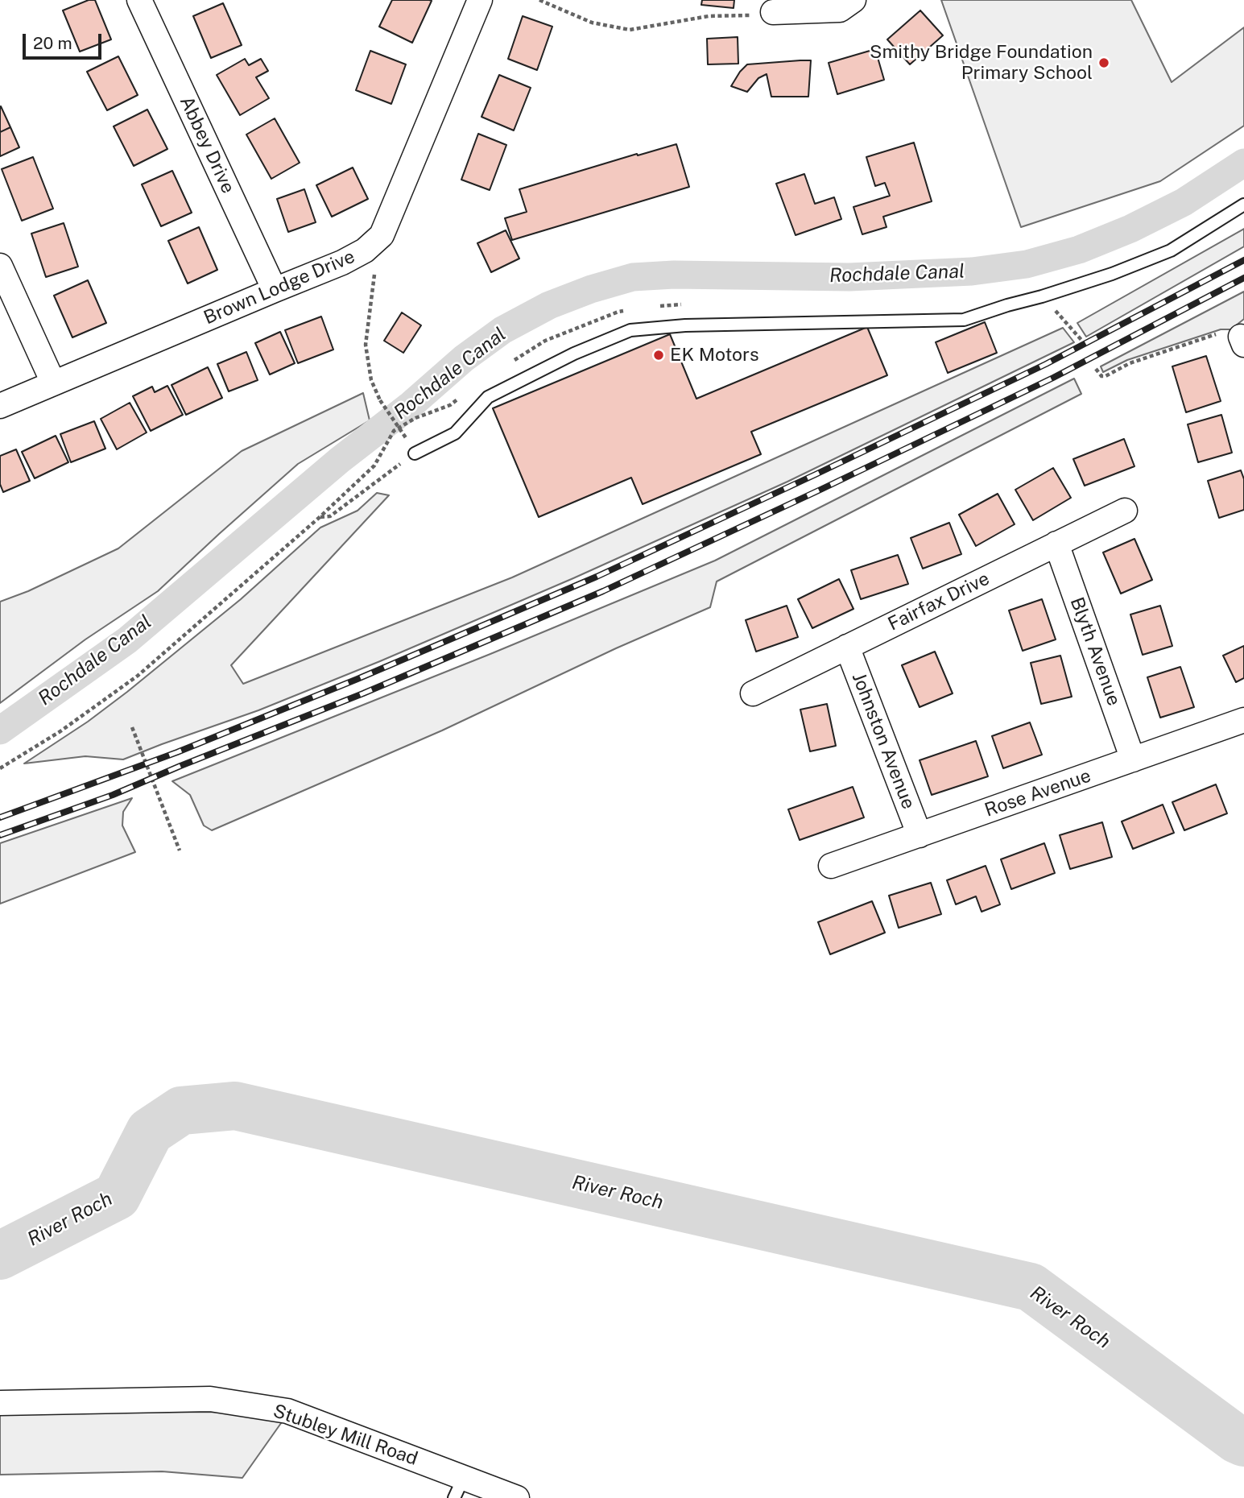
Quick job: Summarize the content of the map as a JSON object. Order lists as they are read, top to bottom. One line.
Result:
{"streets":{"street":["Abbey Drive","Brown Lodge Drive","Fairfax Drive","Blyth Avenue","Johnston Avenue","Rose Avenue","Stubley Mill Road"]},"crossings":[["Abbey Drive","Brown Lodge Drive"],["Fairfax Drive","Blyth Avenue"],["Fairfax Drive","Johnston Avenue"],["Blyth Avenue","Rose Avenue"],["Johnston Avenue","Rose Avenue"]],"water":["Rochdale Canal","River Roch"],"places":["Smithy Bridge Foundation Primary School","EK Motors"],"scale_bar":"20 m"}
